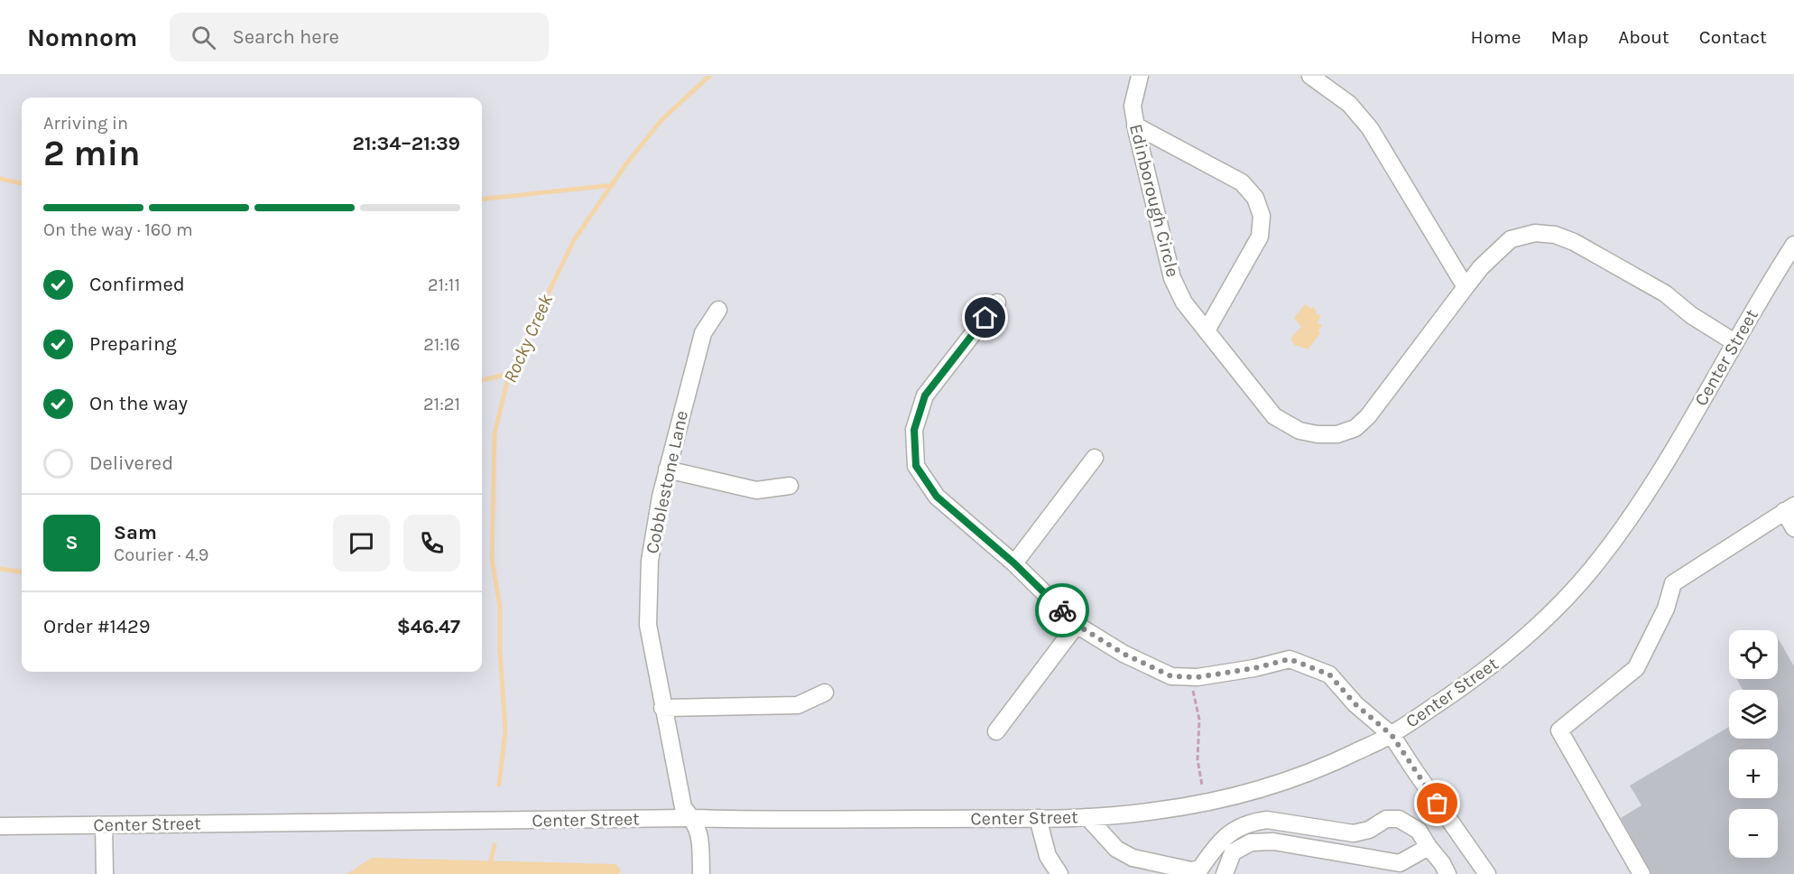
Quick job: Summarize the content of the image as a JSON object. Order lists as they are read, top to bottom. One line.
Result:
{"streets":{"street":["Edinborough Circle","Center Street","Cobblestone Lane"]},"crossings":[["Edinborough Circle","Center Street"],["Center Street","Cobblestone Lane"]],"water":["Rocky Creek"],"page":{"header":"Nomnom","search":"Search here","nav":["Home","Map","About","Contact"],"heading":["2 min","Arriving in","21:34–21:39"],"panel":["Sam","Courier · 4.9","Order #1429","$46.47"],"bar":"On the way · 160 m","list":[["Confirmed","21:11"],["Preparing","21:16"],["On the way","21:21"],"Delivered"],"round":"S","map_buttons":["+","−"]}}
